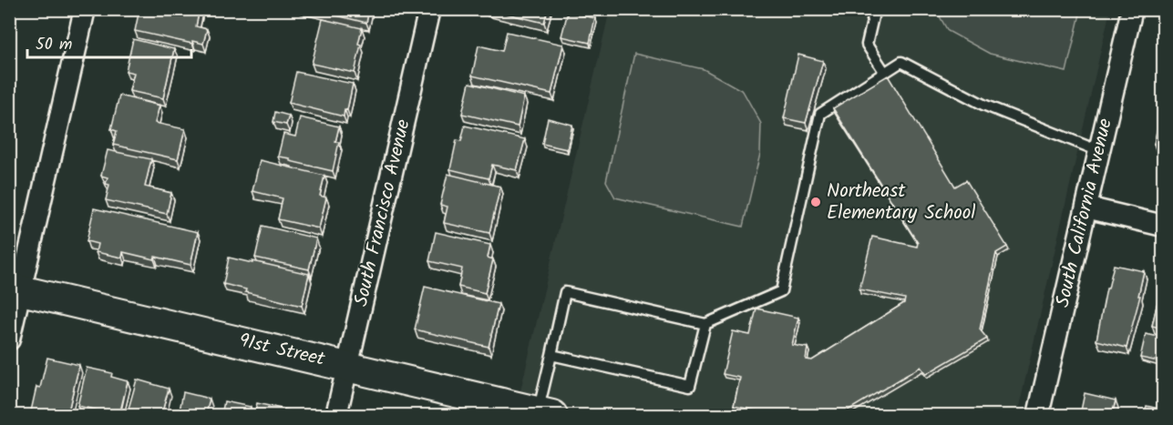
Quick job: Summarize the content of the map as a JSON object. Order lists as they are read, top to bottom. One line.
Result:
{"streets":{"street":["South Francisco Avenue","South California Avenue","91st Street"]},"crossings":[["South Francisco Avenue","91st Street"]],"places":["Northeast Elementary School"],"scale_bar":"50 m"}
